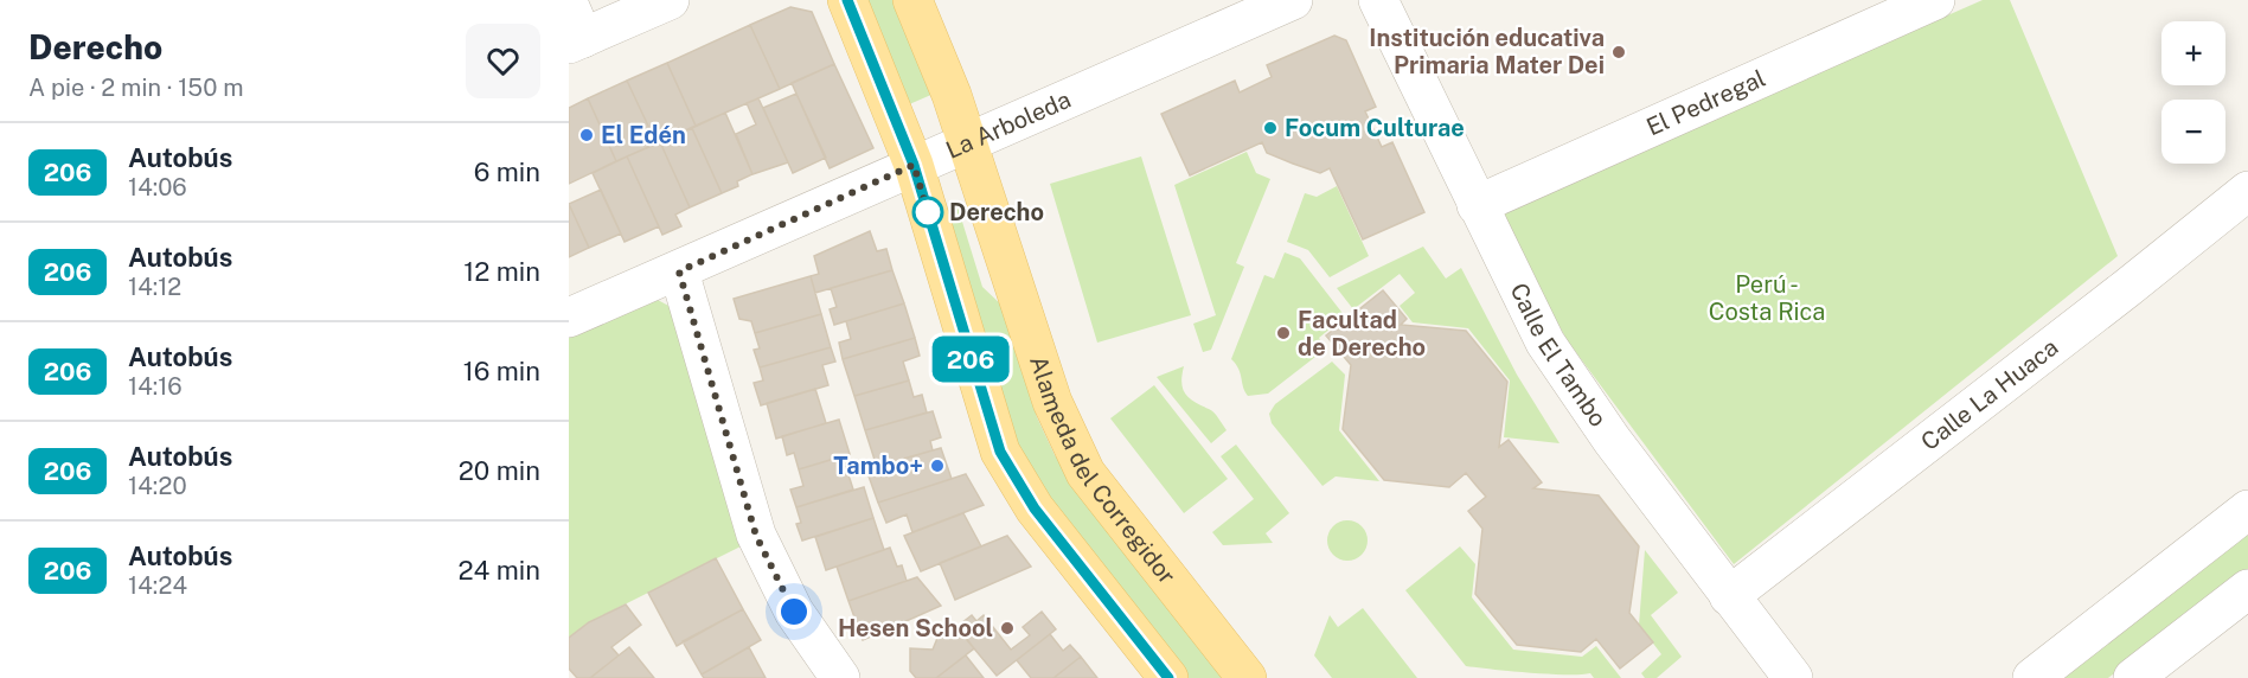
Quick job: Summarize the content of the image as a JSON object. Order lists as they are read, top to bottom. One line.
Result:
{"streets":{"main road":["Alameda del Corregidor"],"street":["El Pedregal","La Arboleda","Calle El Tambo","Calle La Huaca"]},"crossings":[["El Pedregal","Calle El Tambo"],["La Arboleda","Alameda del Corregidor"],["Calle El Tambo","Calle La Huaca"]],"parks":["Perú - Costa Rica"],"places":["Institución educativa Primaria Mater Dei","Focum Culturae","El Edén","Derecho","Facultad de Derecho","Tambo+","Hesen School"],"lines":["bus line 206"],"page":{"heading":["Derecho","A pie · 2 min · 150 m"],"on_map":"206","map_buttons":["+","−"],"list":[{"mark":"206","name":"Autobús","note":"14:06","value":"6 min"},{"mark":"206","name":"Autobús","note":"14:12","value":"12 min"},{"mark":"206","name":"Autobús","note":"14:16","value":"16 min"},{"mark":"206","name":"Autobús","note":"14:20","value":"20 min"},{"mark":"206","name":"Autobús","note":"14:24","value":"24 min"}]}}
